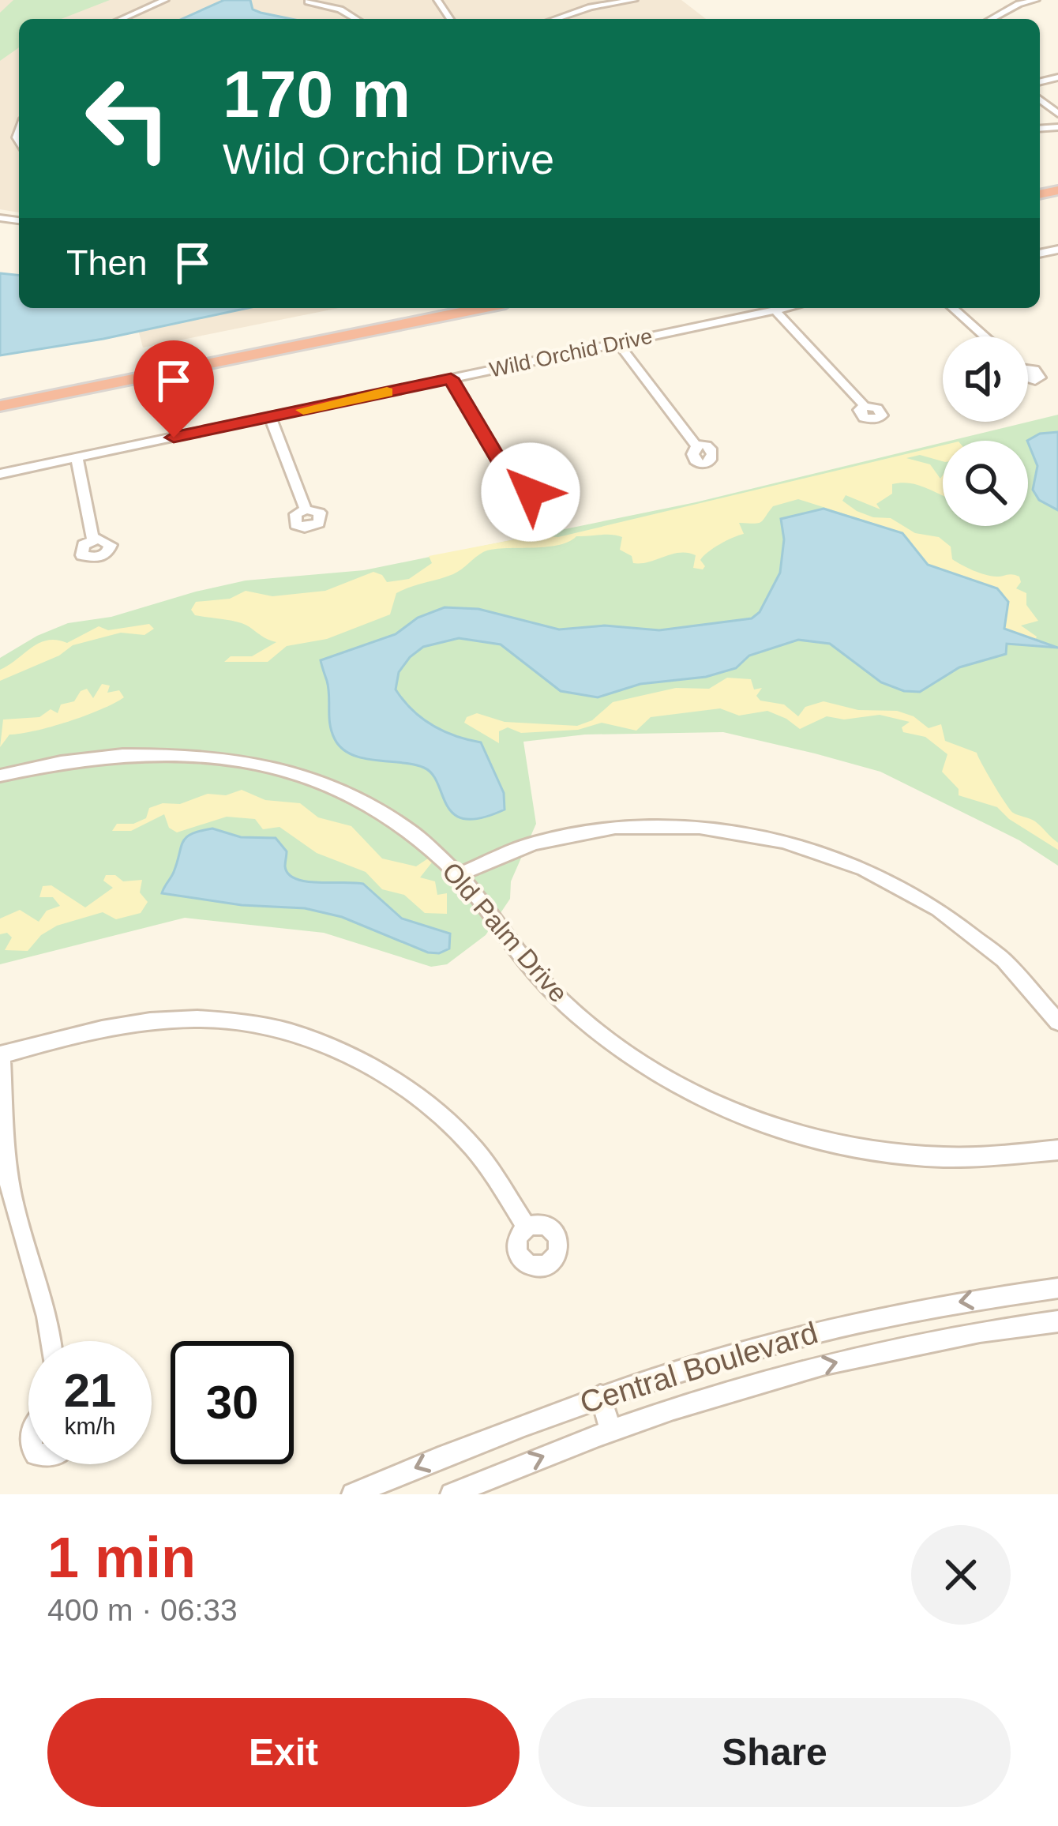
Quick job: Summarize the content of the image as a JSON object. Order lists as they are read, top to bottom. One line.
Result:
{"streets":{"street":["Wild Orchid Drive","Old Palm Drive","Central Boulevard"]},"page":{"turn":["170 m","Wild Orchid Drive"],"then":"Then","speed":"21 km/h","limit":"30","heading":["1 min","400 m · 06:33"],"buttons":["Exit","Share"]}}
